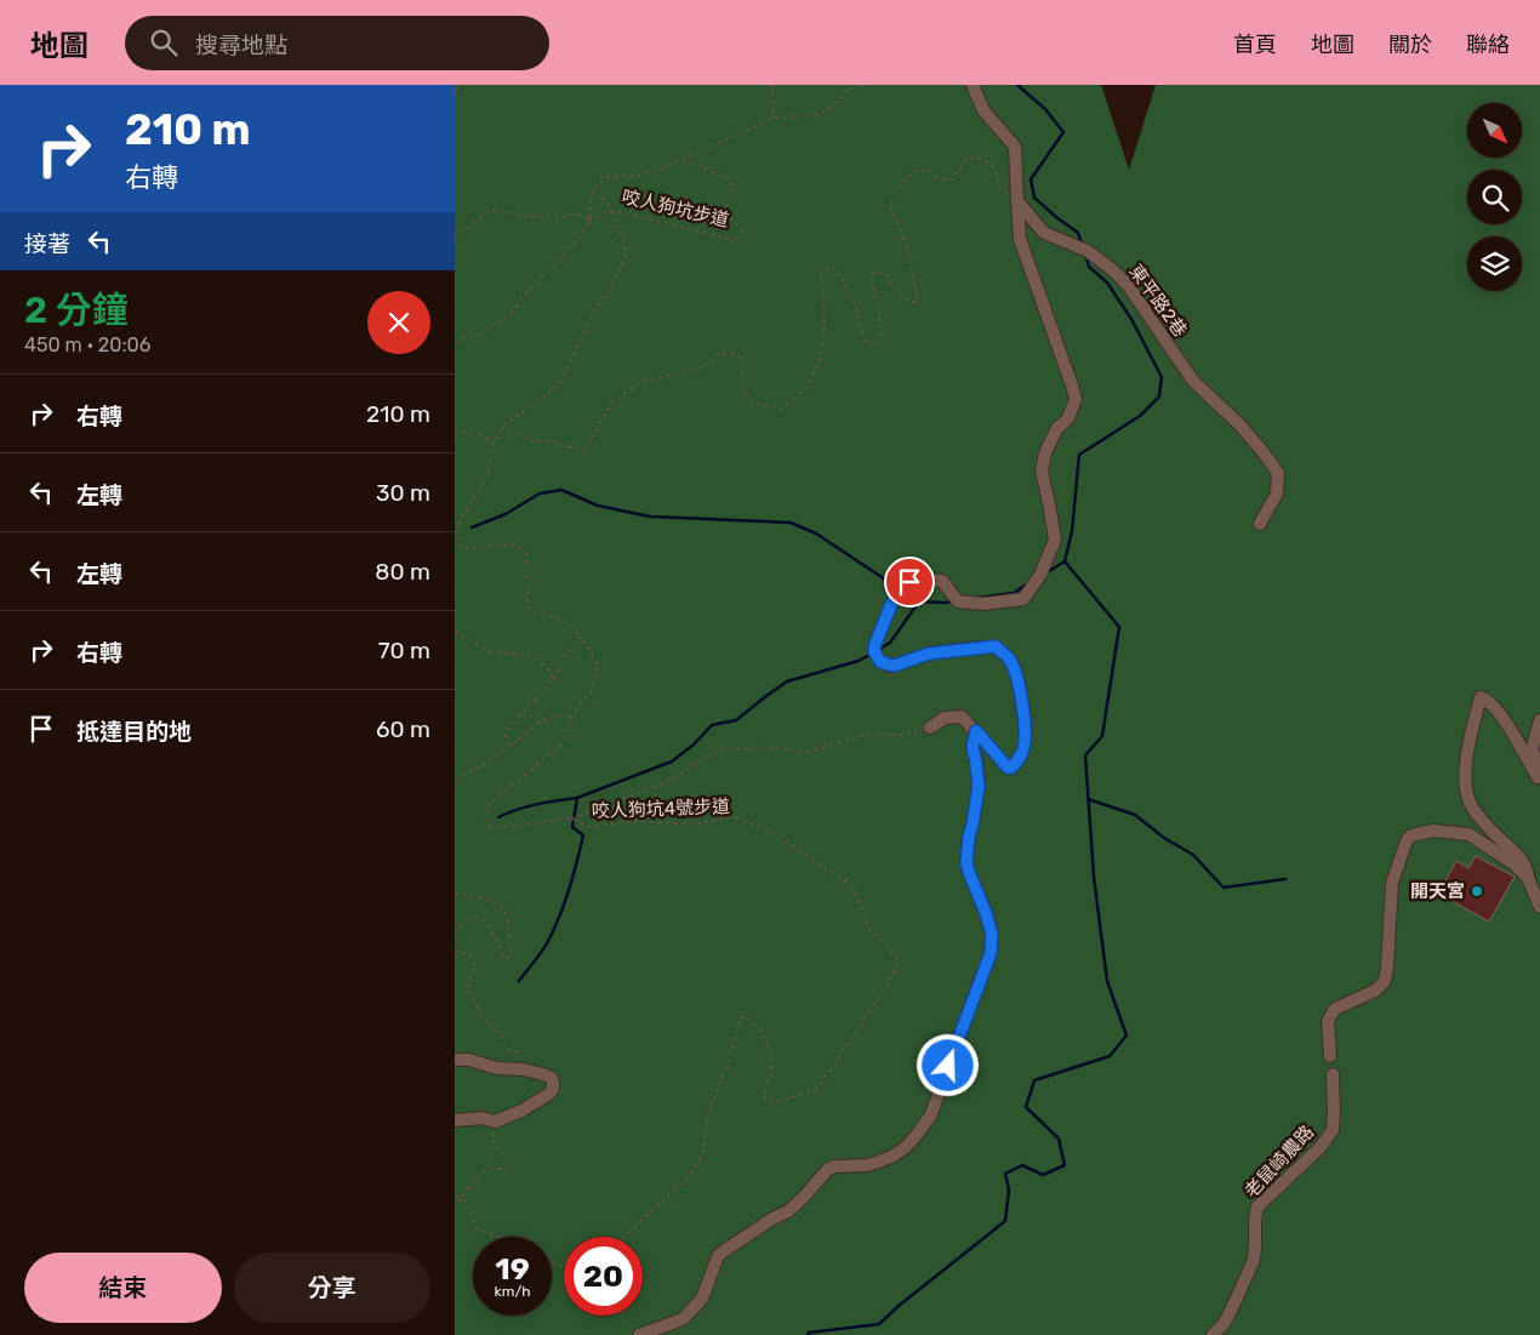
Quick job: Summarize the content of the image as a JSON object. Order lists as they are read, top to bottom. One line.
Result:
{"streets":{"street":["東平路2巷","老鼠崎農路"],"path":["咬人狗坑步道","咬人狗坑4號步道"]},"places":["開天宮"],"north":"bottom right","page":{"header":"地圖","search":"搜尋地點","nav":["首頁","地圖","關於","聯絡"],"turn":["210 m","右轉"],"then":"接著","heading":["2 分鐘","450 m · 20:06"],"list":[{"name":"右轉","value":"210 m"},{"name":"左轉","value":"30 m"},{"name":"左轉","value":"80 m"},{"name":"右轉","value":"70 m"},{"name":"抵達目的地","value":"60 m"}],"speed":"19 km/h","limit":"20","buttons":["結束","分享"]}}
